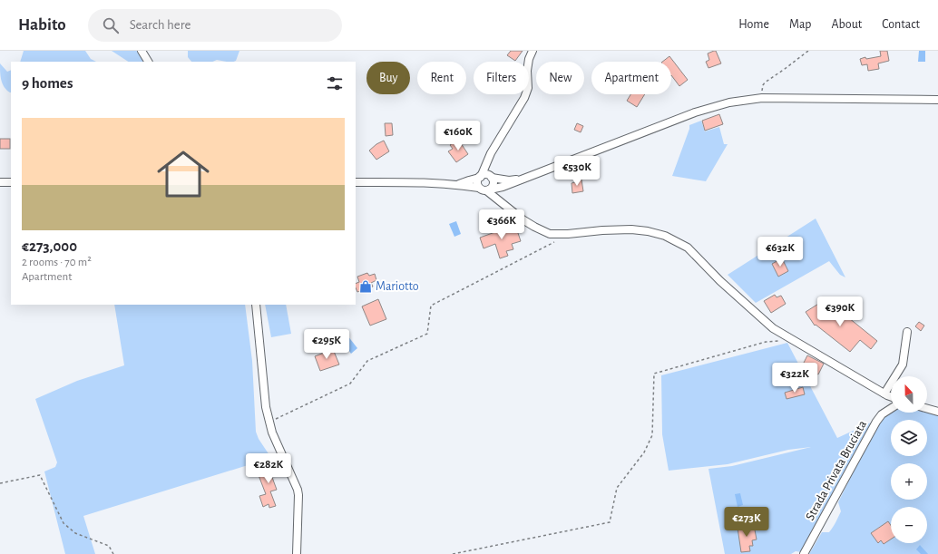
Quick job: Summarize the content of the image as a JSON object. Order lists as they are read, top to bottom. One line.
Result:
{"streets":{"street":["Strada Privata Bruciata"]},"places":{"shop":["Mariotto"]},"north":"top","page":{"header":"Habito","search":"Search here","nav":["Home","Map","About","Contact"],"chip":["Buy","Rent","Filters","New","Apartment"],"heading":"9 homes","list":[{"name":"€273,000","note":"2 rooms · 70 m² · Apartment"}],"price":["€160K","€530K","€366K","€632K","€390K","€295K","€322K","€282K","€273K"],"map_buttons":["+","−"]}}
